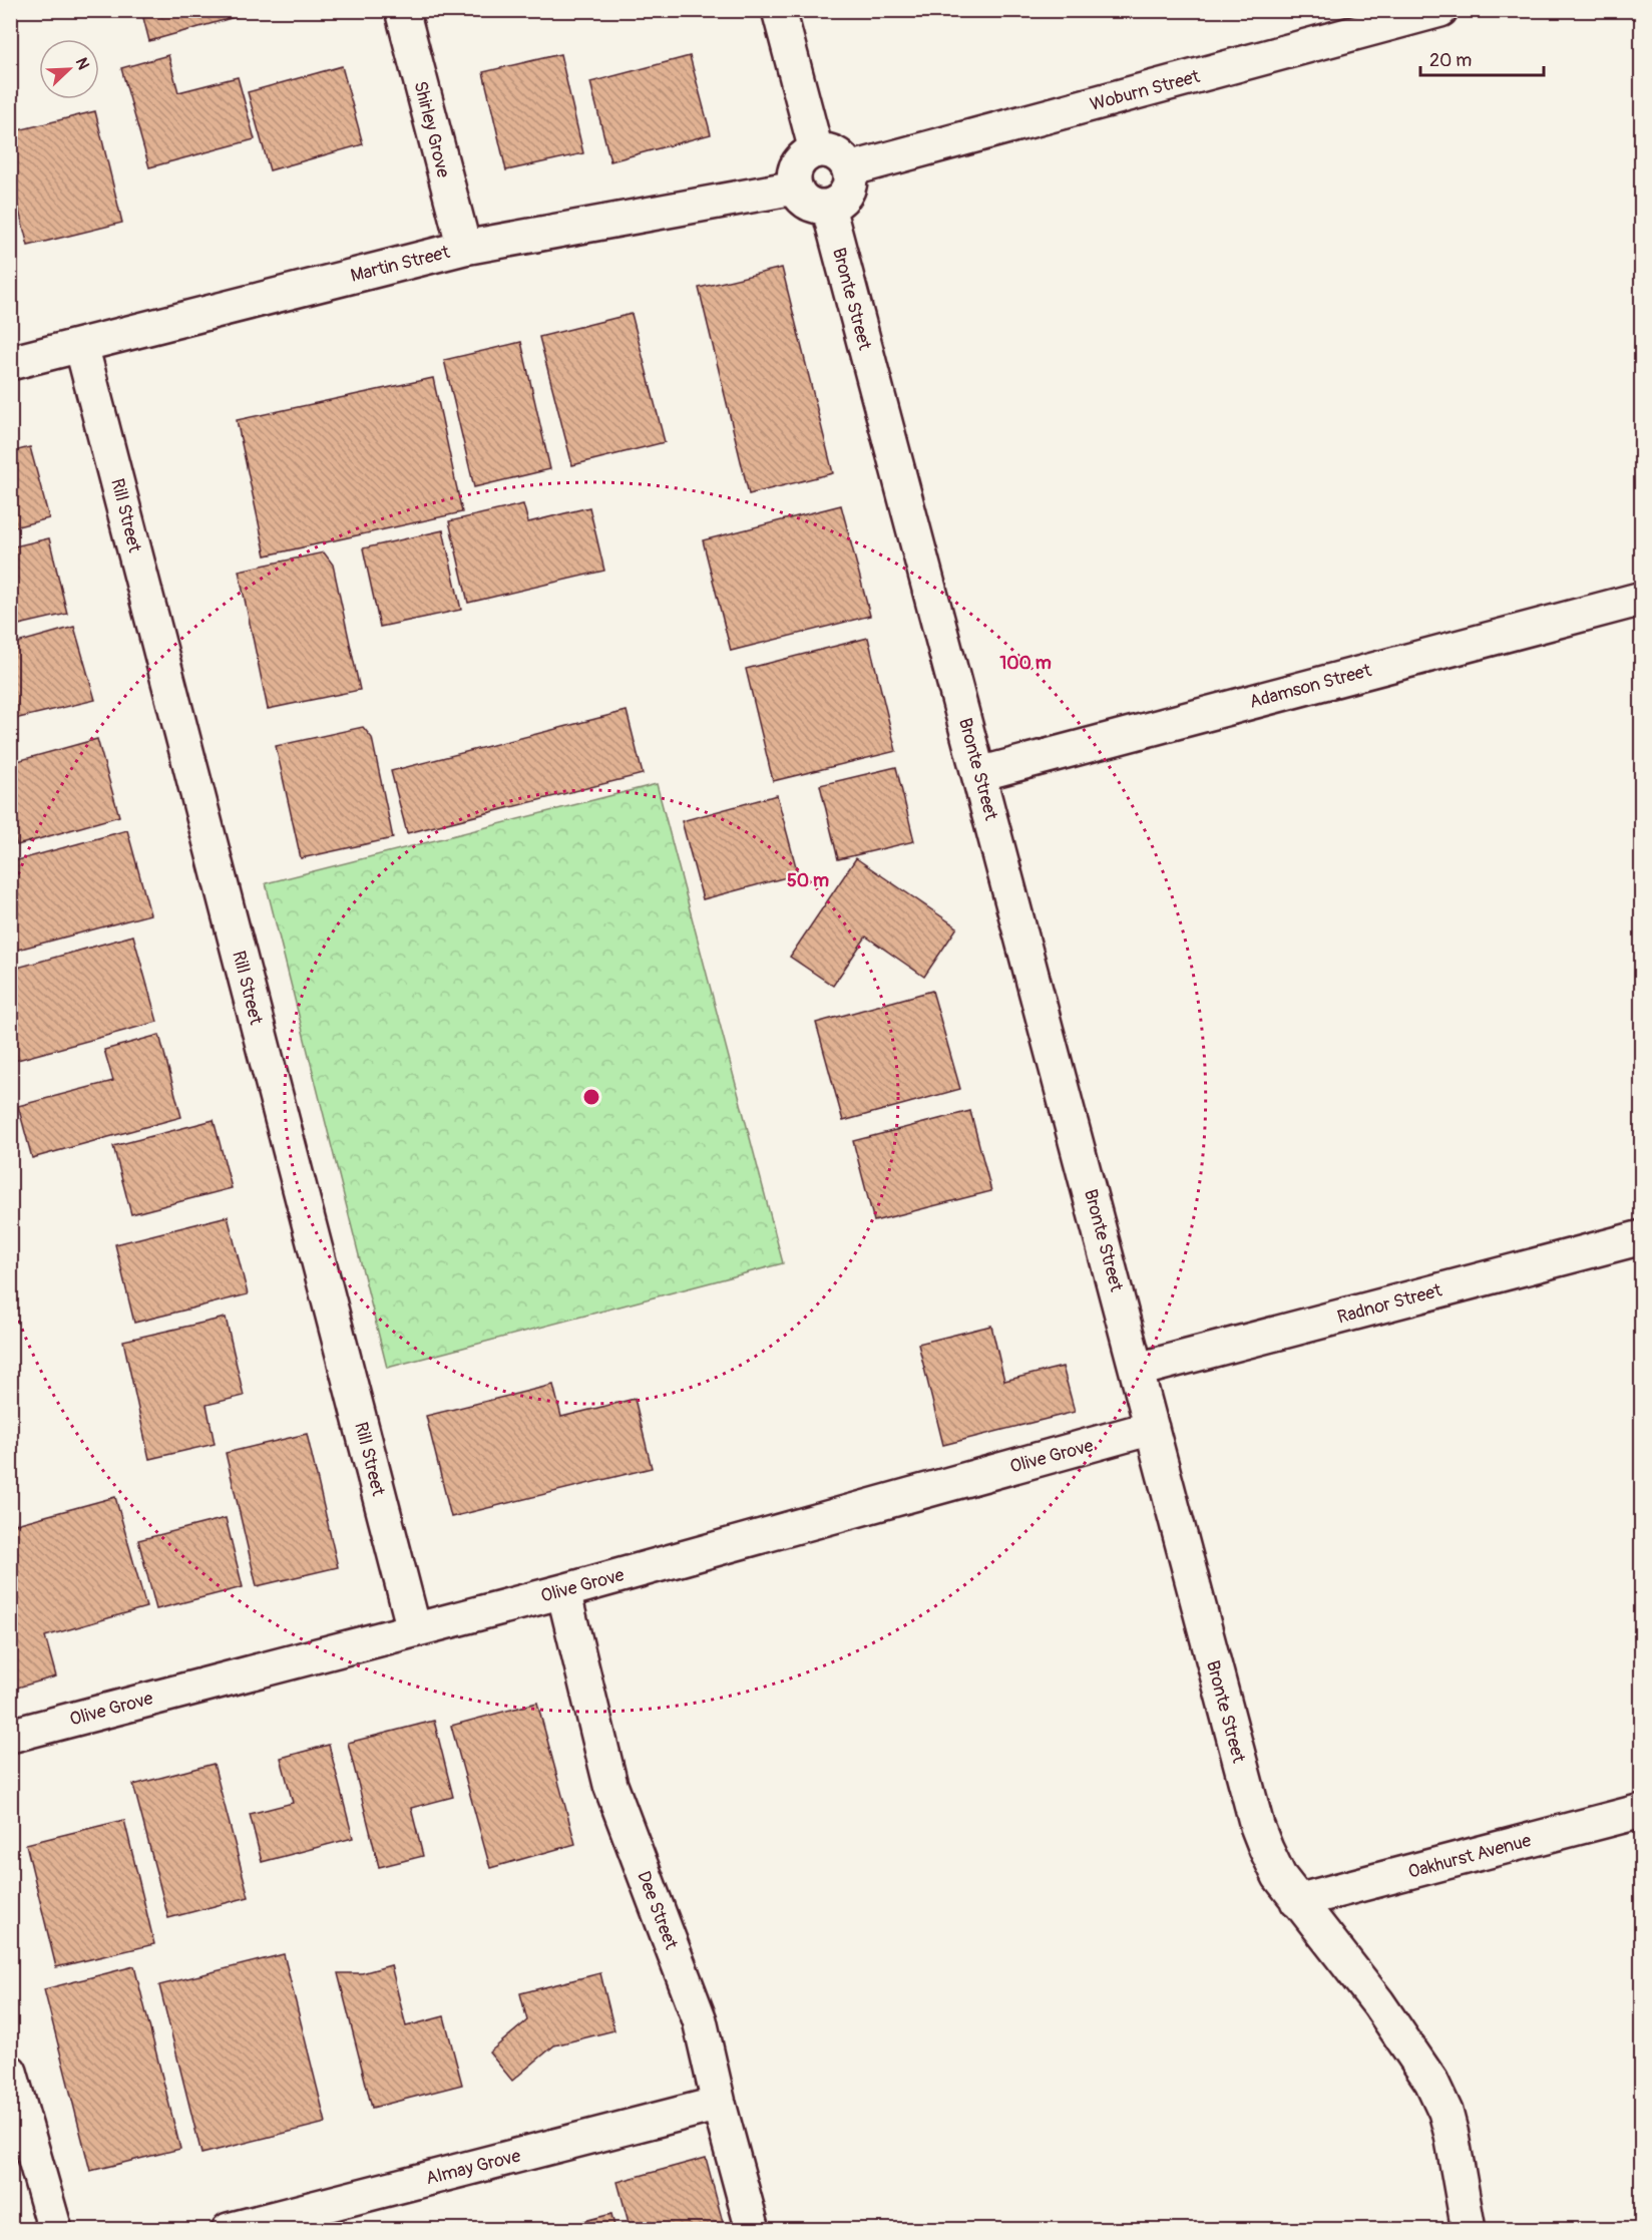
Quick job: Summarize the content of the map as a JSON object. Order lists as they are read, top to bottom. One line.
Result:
{"streets":{"street":["Woburn Street","Shirley Grove","Martin Street","Bronte Street","Rill Street","Adamson Street","Radnor Street","Olive Grove","Oakhurst Avenue","Dee Street","Almay Grove"]},"crossings":[["Woburn Street","Martin Street"],["Woburn Street","Bronte Street"],["Shirley Grove","Martin Street"],["Martin Street","Bronte Street"],["Martin Street","Rill Street"],["Bronte Street","Adamson Street"],["Bronte Street","Radnor Street"],["Bronte Street","Olive Grove"],["Bronte Street","Oakhurst Avenue"],["Rill Street","Olive Grove"],["Olive Grove","Dee Street"],["Dee Street","Almay Grove"]],"scale_bar":"20 m","north":"top right","rings":["100 m","50 m"]}
